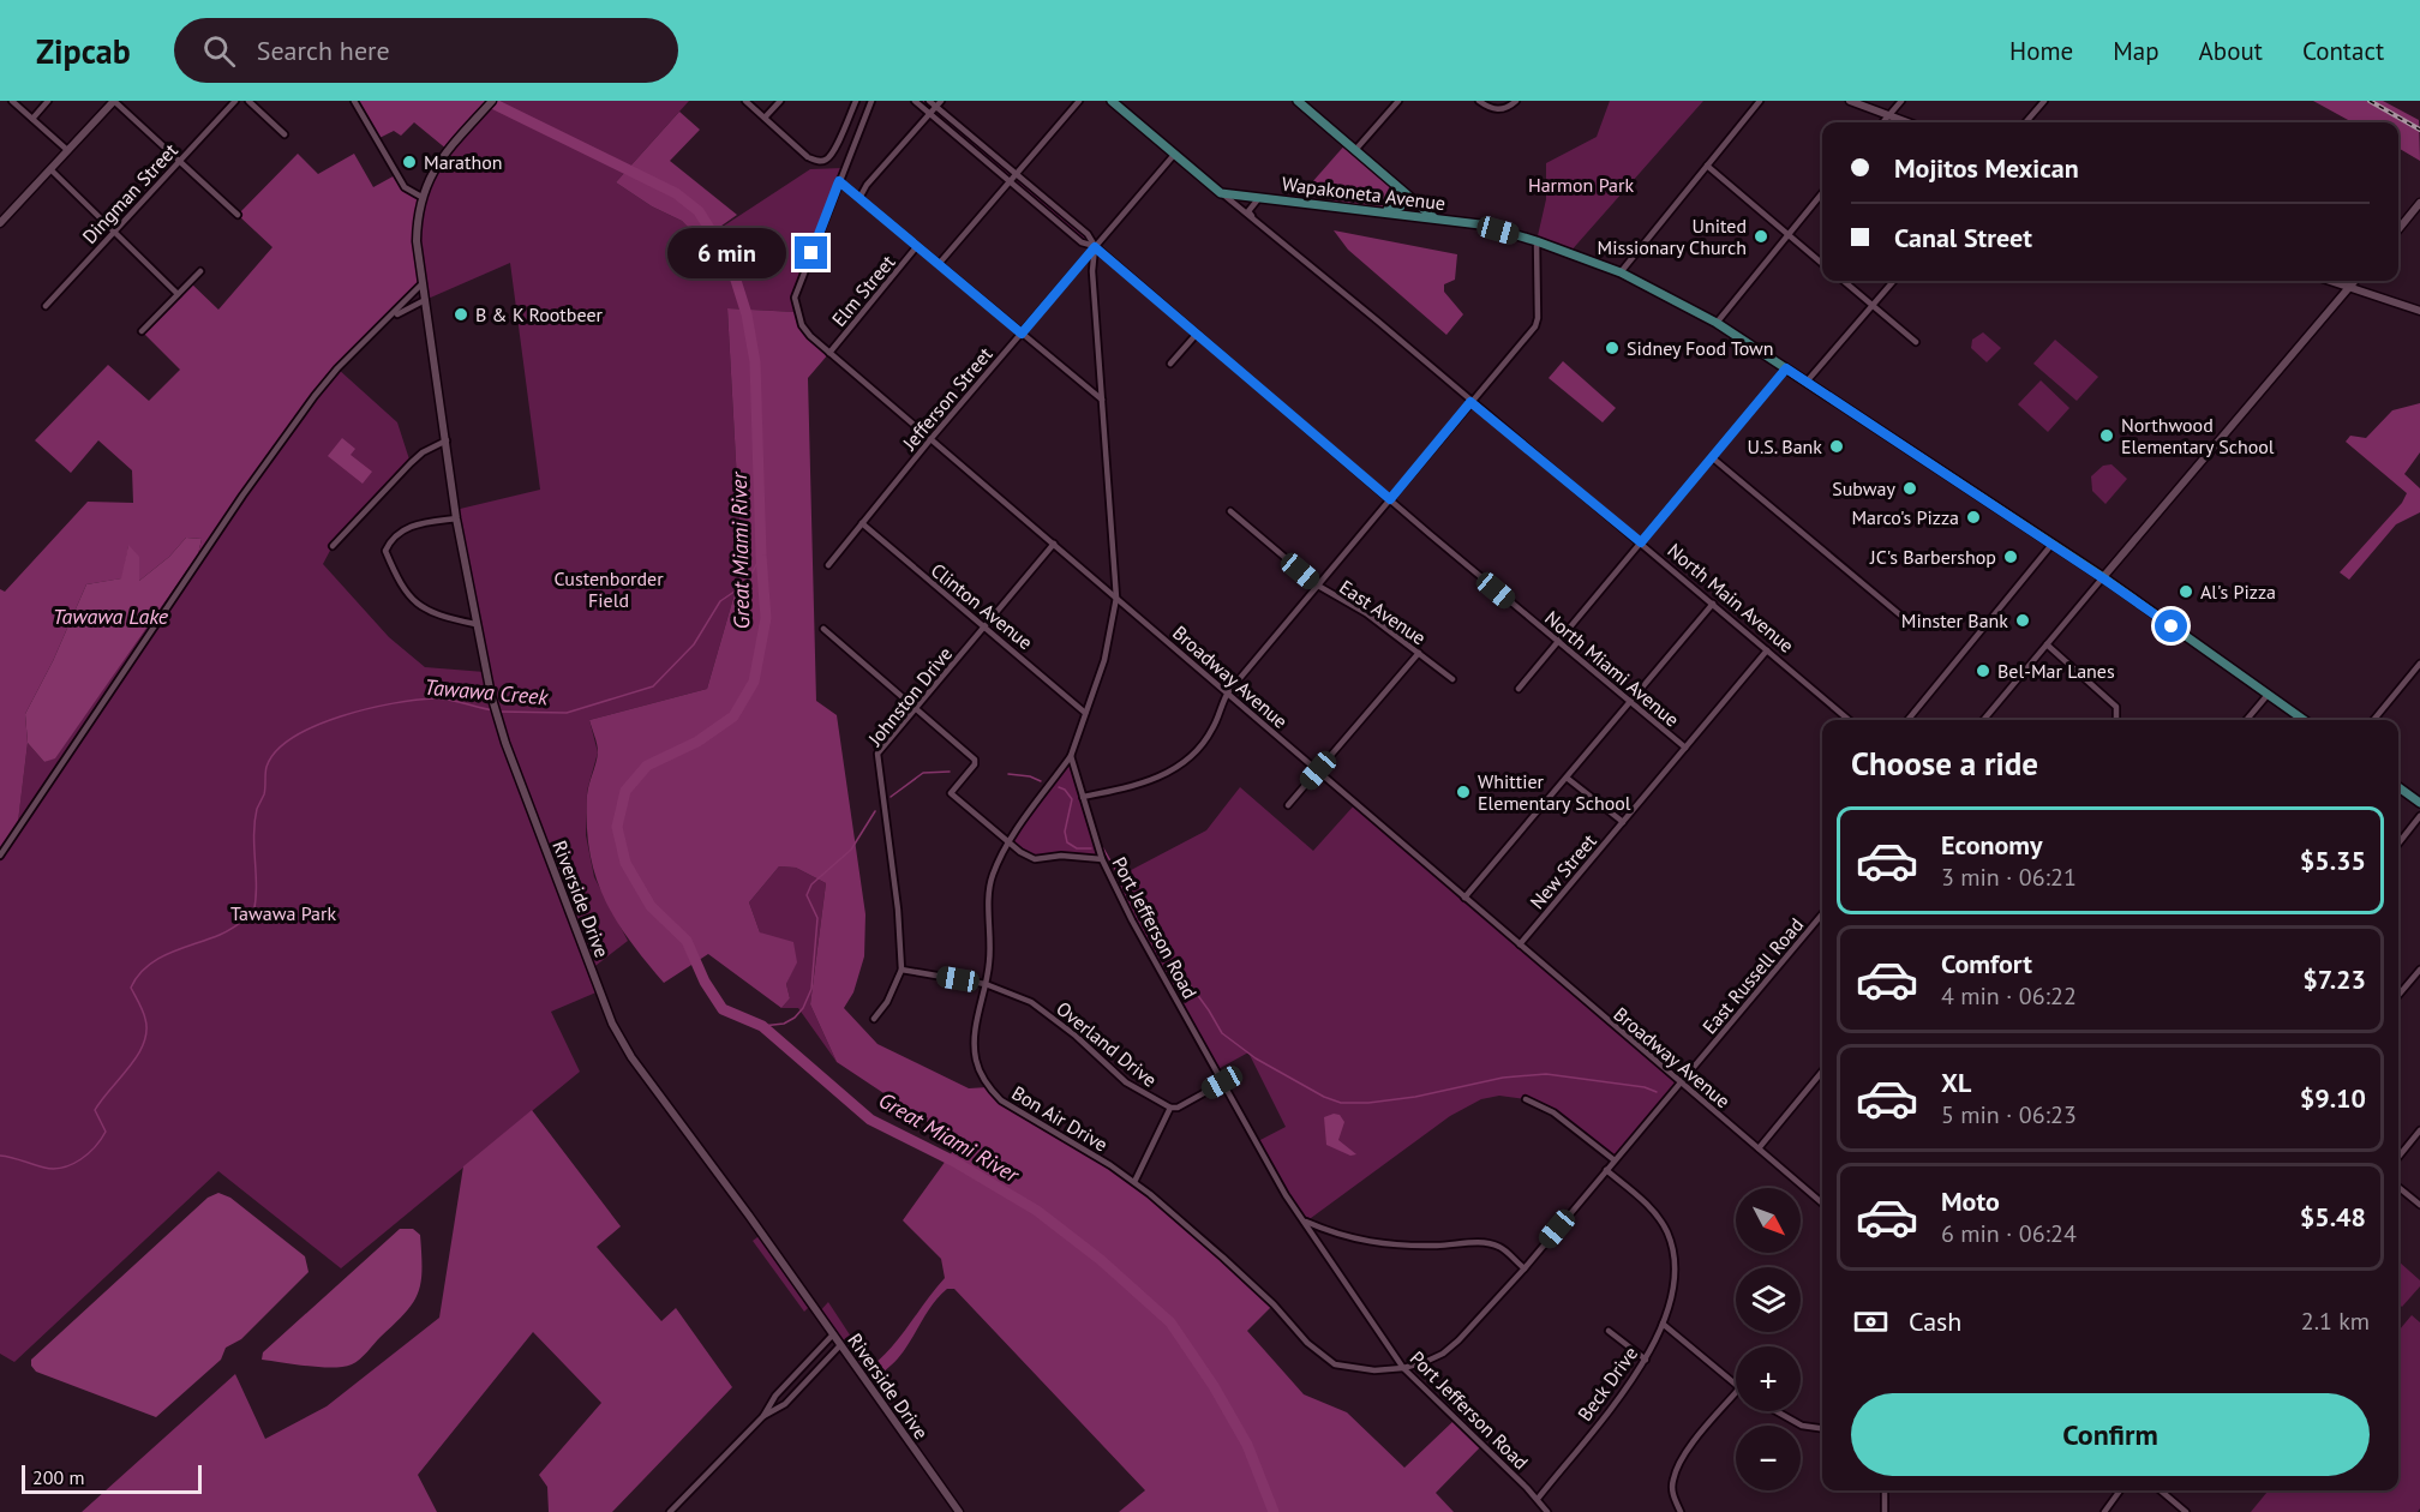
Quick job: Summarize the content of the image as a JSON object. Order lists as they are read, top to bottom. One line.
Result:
{"streets":{"main road":["Wapakoneta Avenue","North Main Avenue","Riverside Drive"],"street":["Dingman Street","Elm Street","Jefferson Street","Clinton Avenue","East Avenue","North Miami Avenue","Broadway Avenue","Johnston Drive","New Street","Port Jefferson Road","East Russell Road","Overland Drive","Bon Air Drive","Beck Drive"]},"crossings":[["Wapakoneta Avenue","North Main Avenue"],["Elm Street","Broadway Avenue"],["Jefferson Street","North Main Avenue"],["Jefferson Street","Clinton Avenue"],["Jefferson Street","North Miami Avenue"],["Jefferson Street","Broadway Avenue"],["North Main Avenue","New Street"],["Clinton Avenue","Johnston Drive"],["North Miami Avenue","New Street"],["Broadway Avenue","Johnston Drive"],["Broadway Avenue","New Street"],["Broadway Avenue","East Russell Road"],["Johnston Drive","Overland Drive"],["Port Jefferson Road","East Russell Road"],["Port Jefferson Road","Bon Air Drive"],["Port Jefferson Road","Beck Drive"],["East Russell Road","Bon Air Drive"],["East Russell Road","Beck Drive"],["Overland Drive","Bon Air Drive"]],"water":["Great Miami River","Tawawa Lake","Tawawa Creek"],"parks":["Harmon Park","Custenborder Field","Tawawa Park"],"places":["Marathon","United Missionary Church","B & K Rootbeer","Sidney Food Town","Northwood Elementary School","U.S. Bank","Subway","Marco's Pizza","JC's Barbershop","Al's Pizza","Minster Bank","Bel-Mar Lanes","Whittier Elementary School"],"scale_bar":"200 m","north":"bottom right","page":{"header":"Zipcab","search":"Search here","nav":["Home","Map","About","Contact"],"banner":["Mojitos Mexican","Canal Street"],"bubble":"6 min","heading":"Choose a ride","list":[{"name":"Economy","note":"3 min · 06:21","value":"$5.35"},{"name":"Comfort","note":"4 min · 06:22","value":"$7.23"},{"name":"XL","note":"5 min · 06:23","value":"$9.10"},{"name":"Moto","note":"6 min · 06:24","value":"$5.48"}],"map_buttons":["+","−"],"pay":["Cash","2.1 km"],"buttons":"Confirm","scale":"200 m"}}
